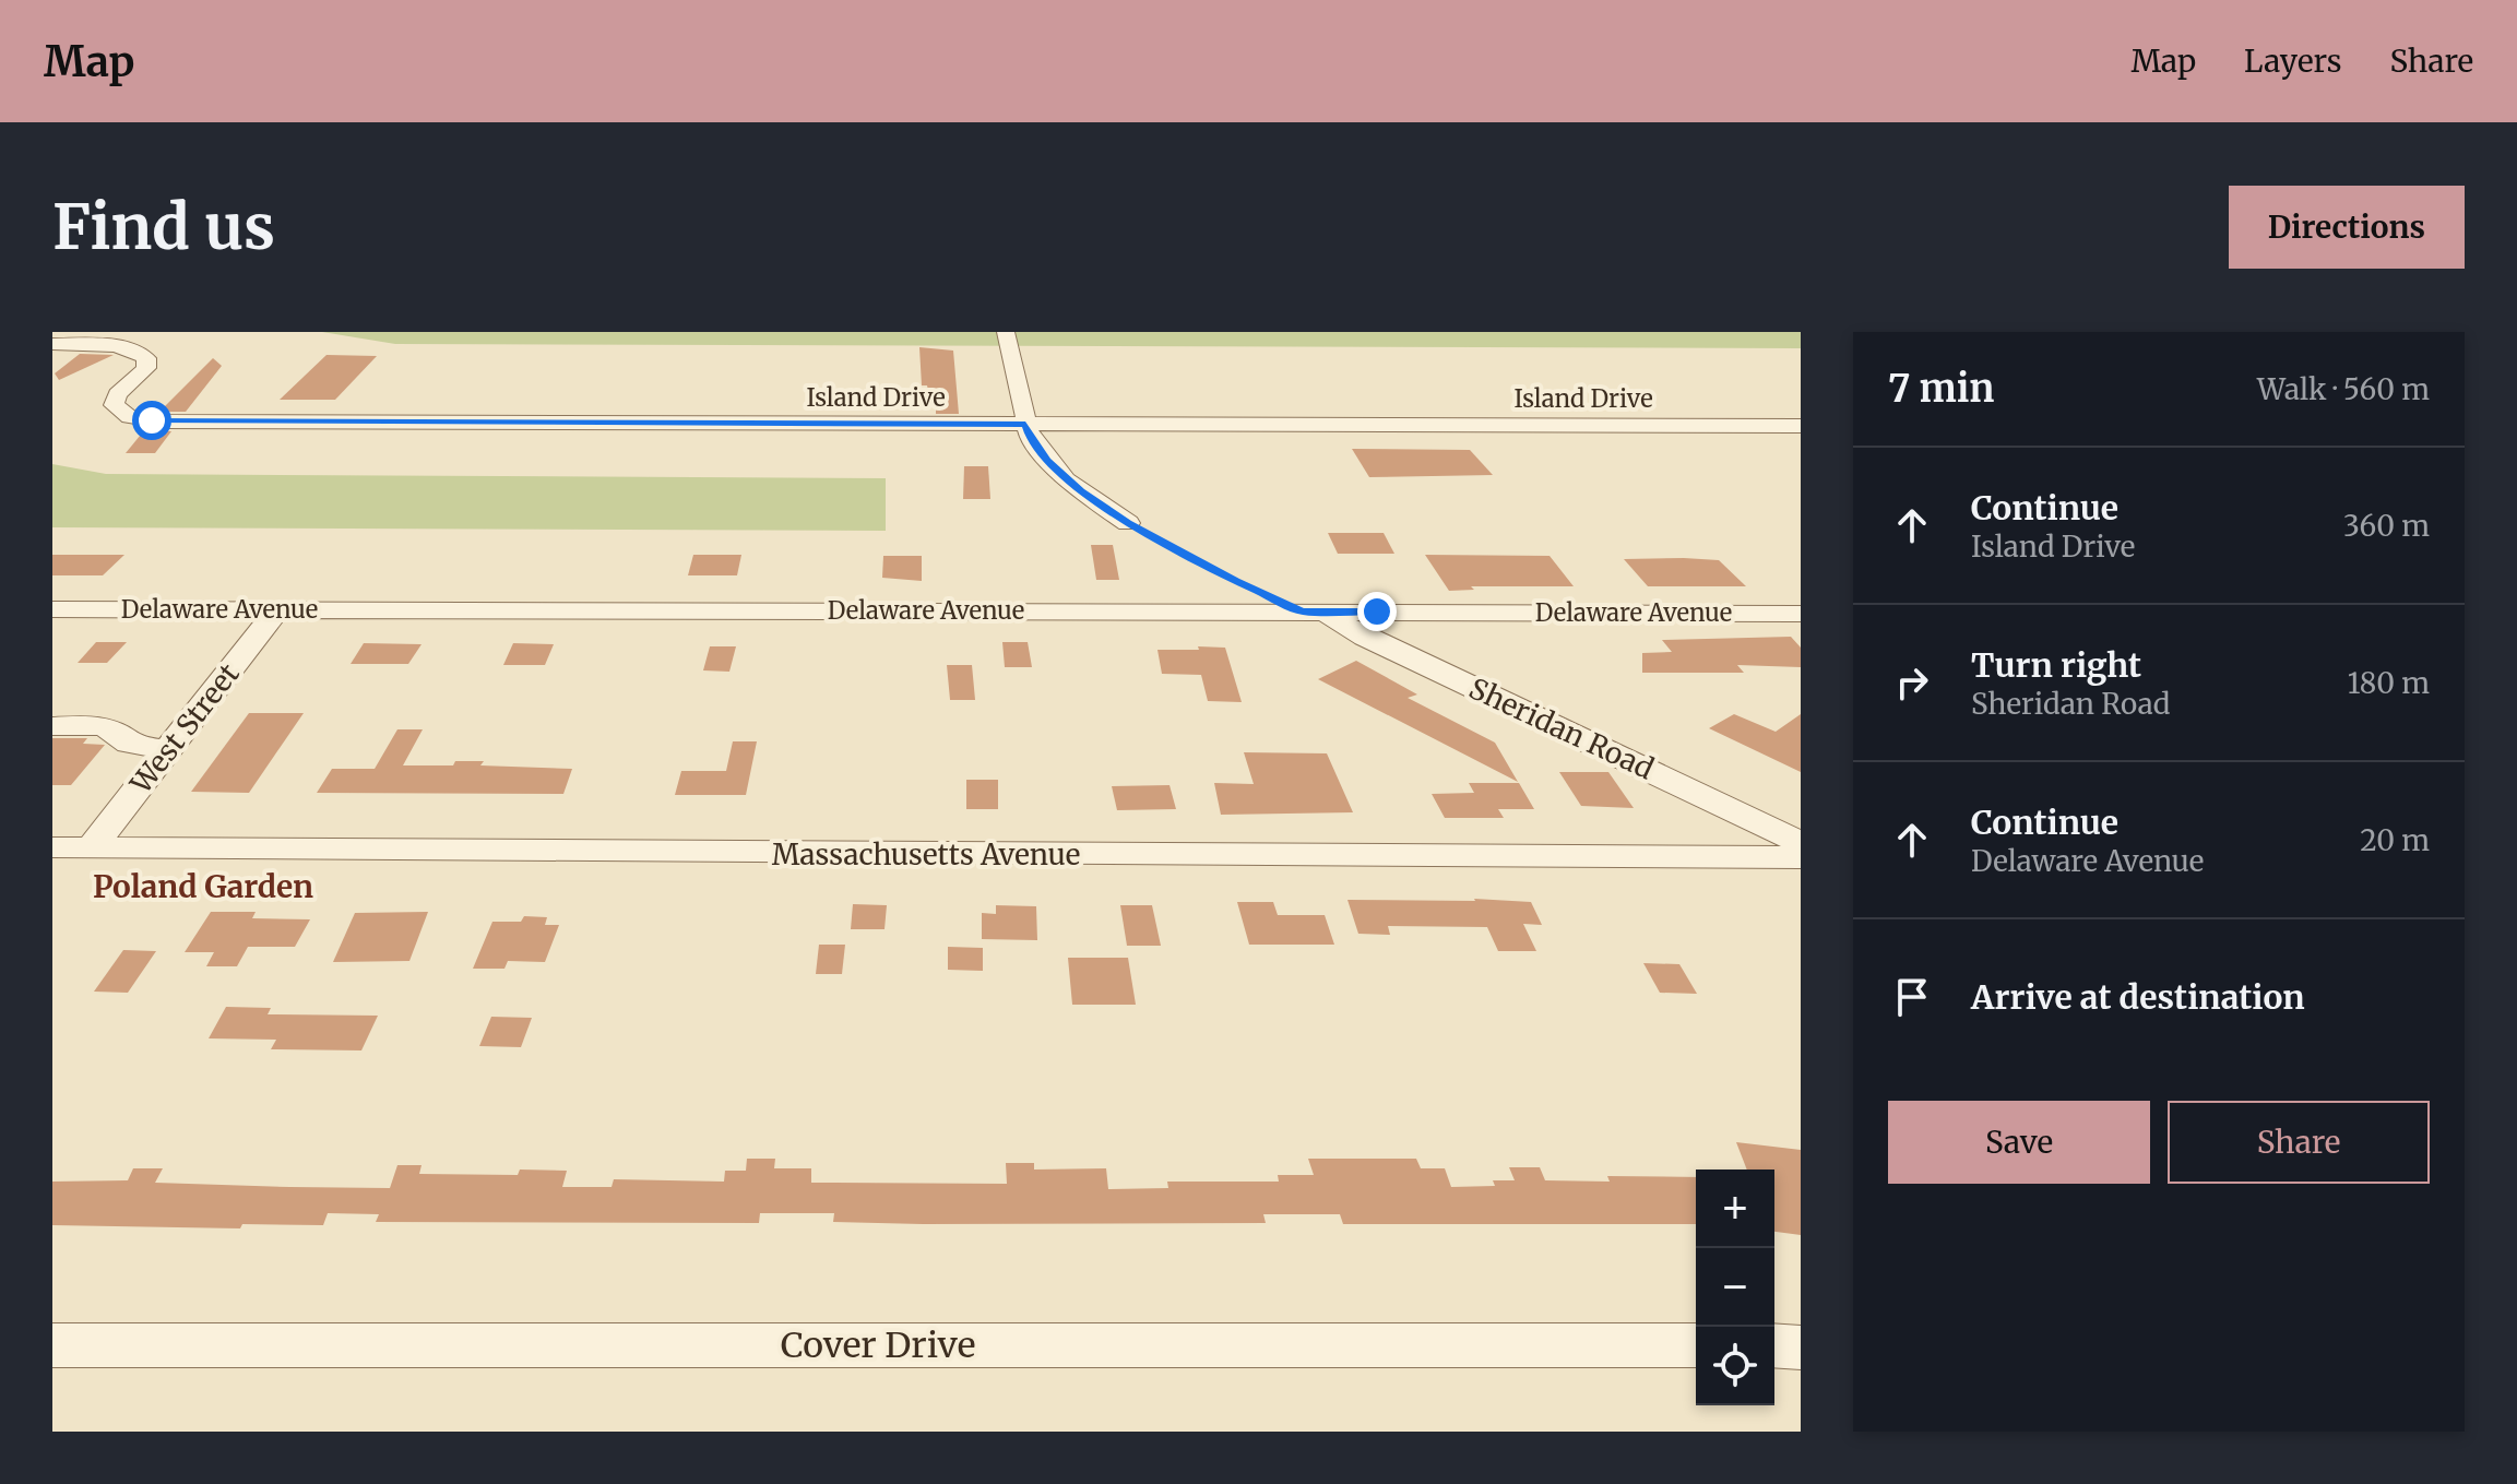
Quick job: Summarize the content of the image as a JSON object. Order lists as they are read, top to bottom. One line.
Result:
{"streets":{"street":["Island Drive","Delaware Avenue","West Street","Sheridan Road","Massachusetts Avenue","Cover Drive"]},"crossings":[["Delaware Avenue","West Street"],["Delaware Avenue","Sheridan Road"],["West Street","Massachusetts Avenue"]],"districts":["Poland Garden"],"page":{"header":"Map","nav":["Map","Layers","Share"],"buttons":["Directions",["Save","Share"]],"title":"Find us","heading":["7 min","Walk · 560 m"],"list":[["Continue","Island Drive","360 m"],["Turn right","Sheridan Road","180 m"],["Continue","Delaware Avenue","20 m"],"Arrive at destination"],"map_buttons":["+","−"]}}
